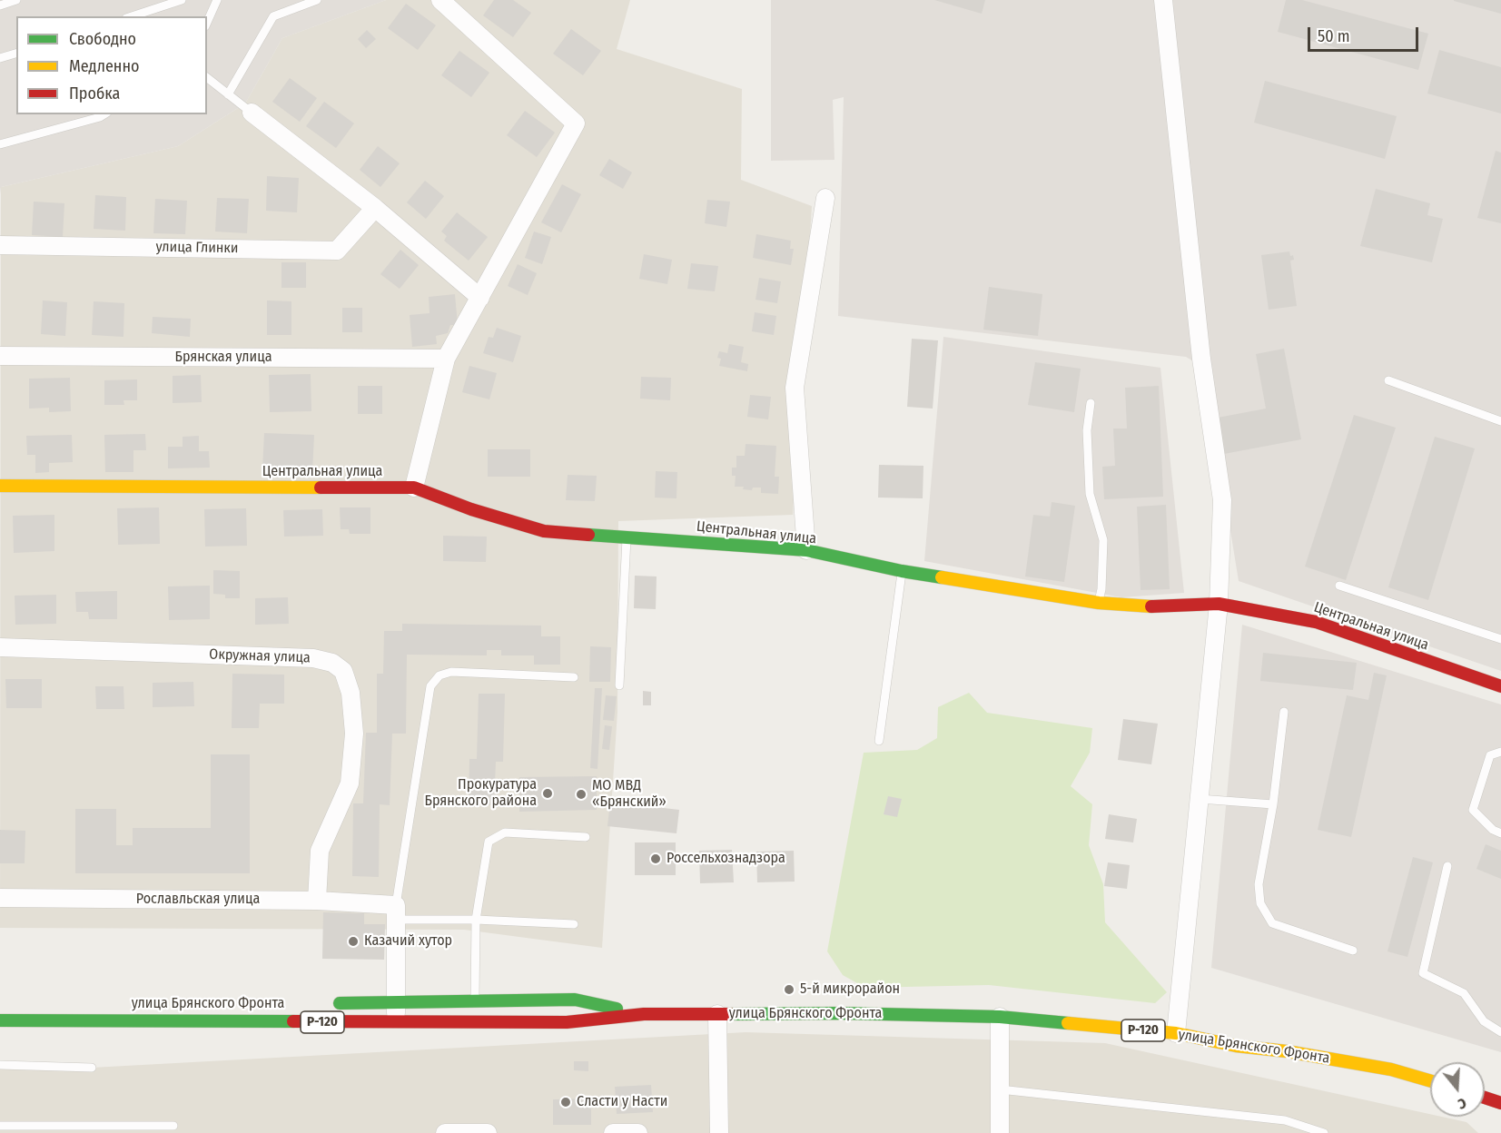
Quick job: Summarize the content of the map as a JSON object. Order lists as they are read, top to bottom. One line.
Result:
{"streets":{"main road":["Центральная улица","улица Брянского Фронта","Р-120"],"street":["улица Глинки","Брянская улица","Окружная улица","Рославльская улица"]},"crossings":[["Окружная улица","Рославльская улица"]],"places":["Прокуратура Брянского района","МО МВД «Брянский»","Россельхознадзора","Казачий хутор","5-й микрорайон","Сласти у Насти"],"legend":["Свободно","Медленно","Пробка"],"scale_bar":"50 m","north":"bottom"}
